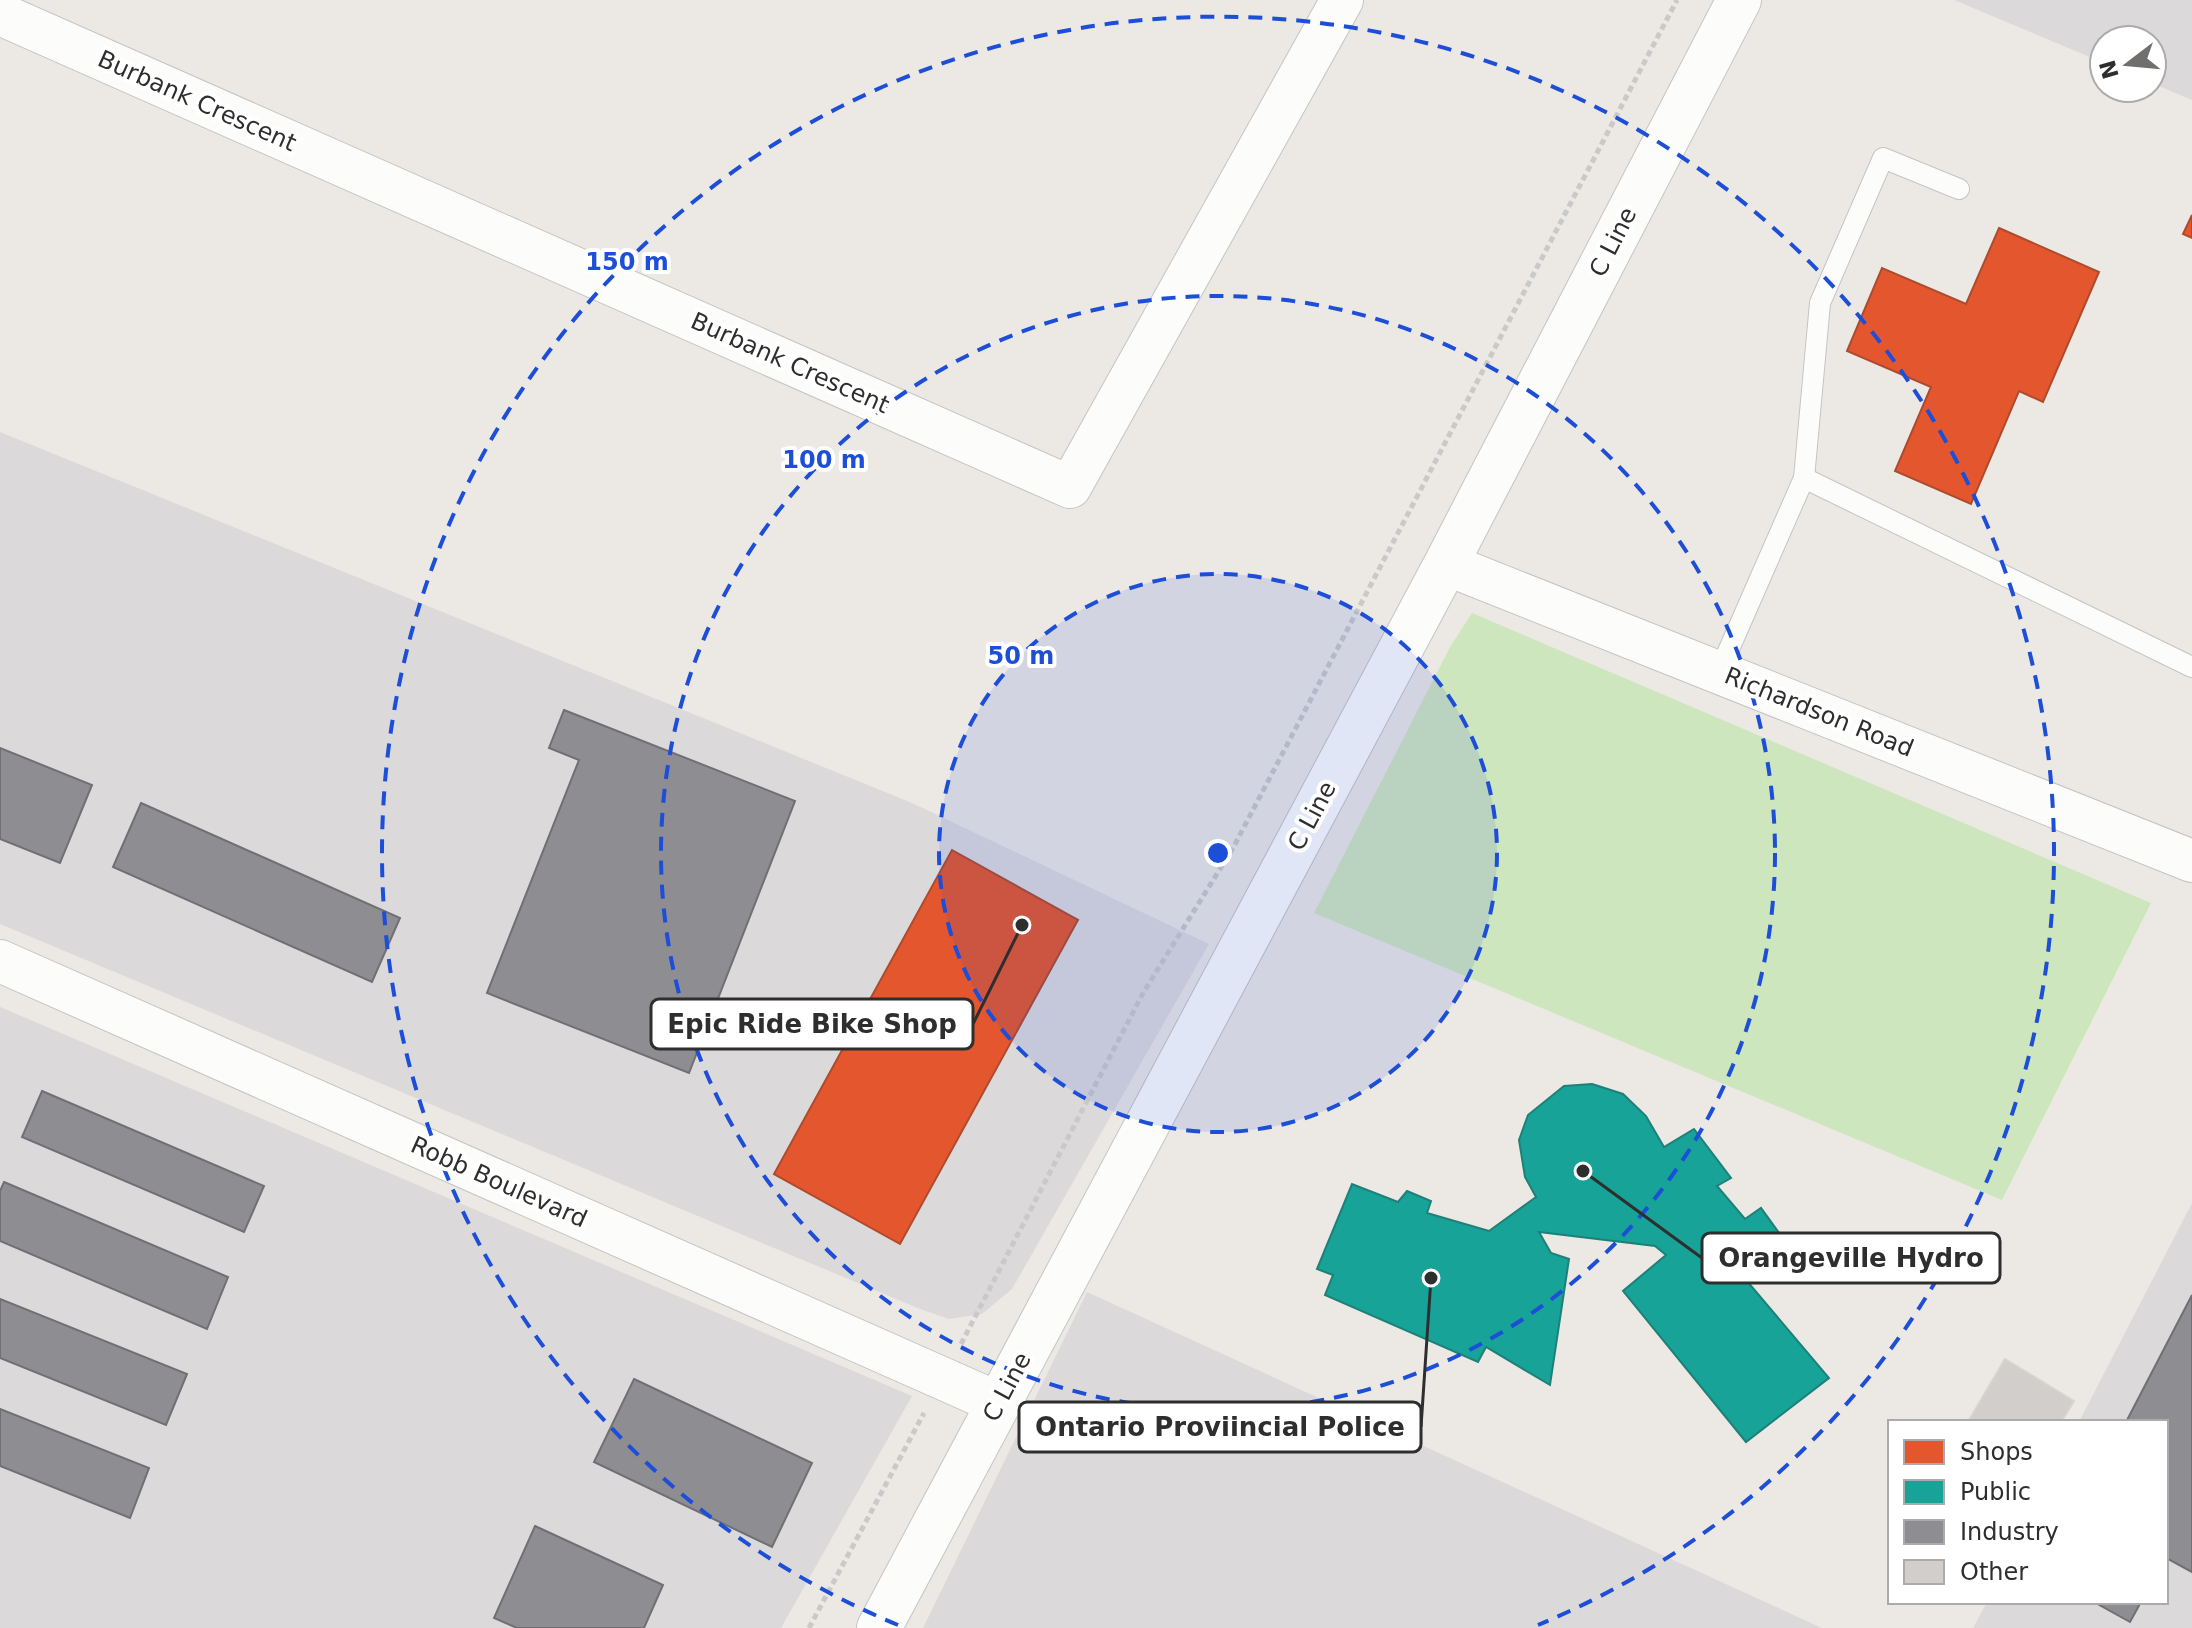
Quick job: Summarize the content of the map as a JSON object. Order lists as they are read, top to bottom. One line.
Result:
{"streets":{"street":["Burbank Crescent","C Line","Richardson Road","Robb Boulevard"]},"crossings":[["C Line","Richardson Road"],["C Line","Robb Boulevard"]],"places":["Epic Ride Bike Shop","Orangeville Hydro","Ontario Proviincial Police"],"legend":["Shops","Public","Industry","Other"],"north":"left","rings":["150 m","100 m","50 m"]}
